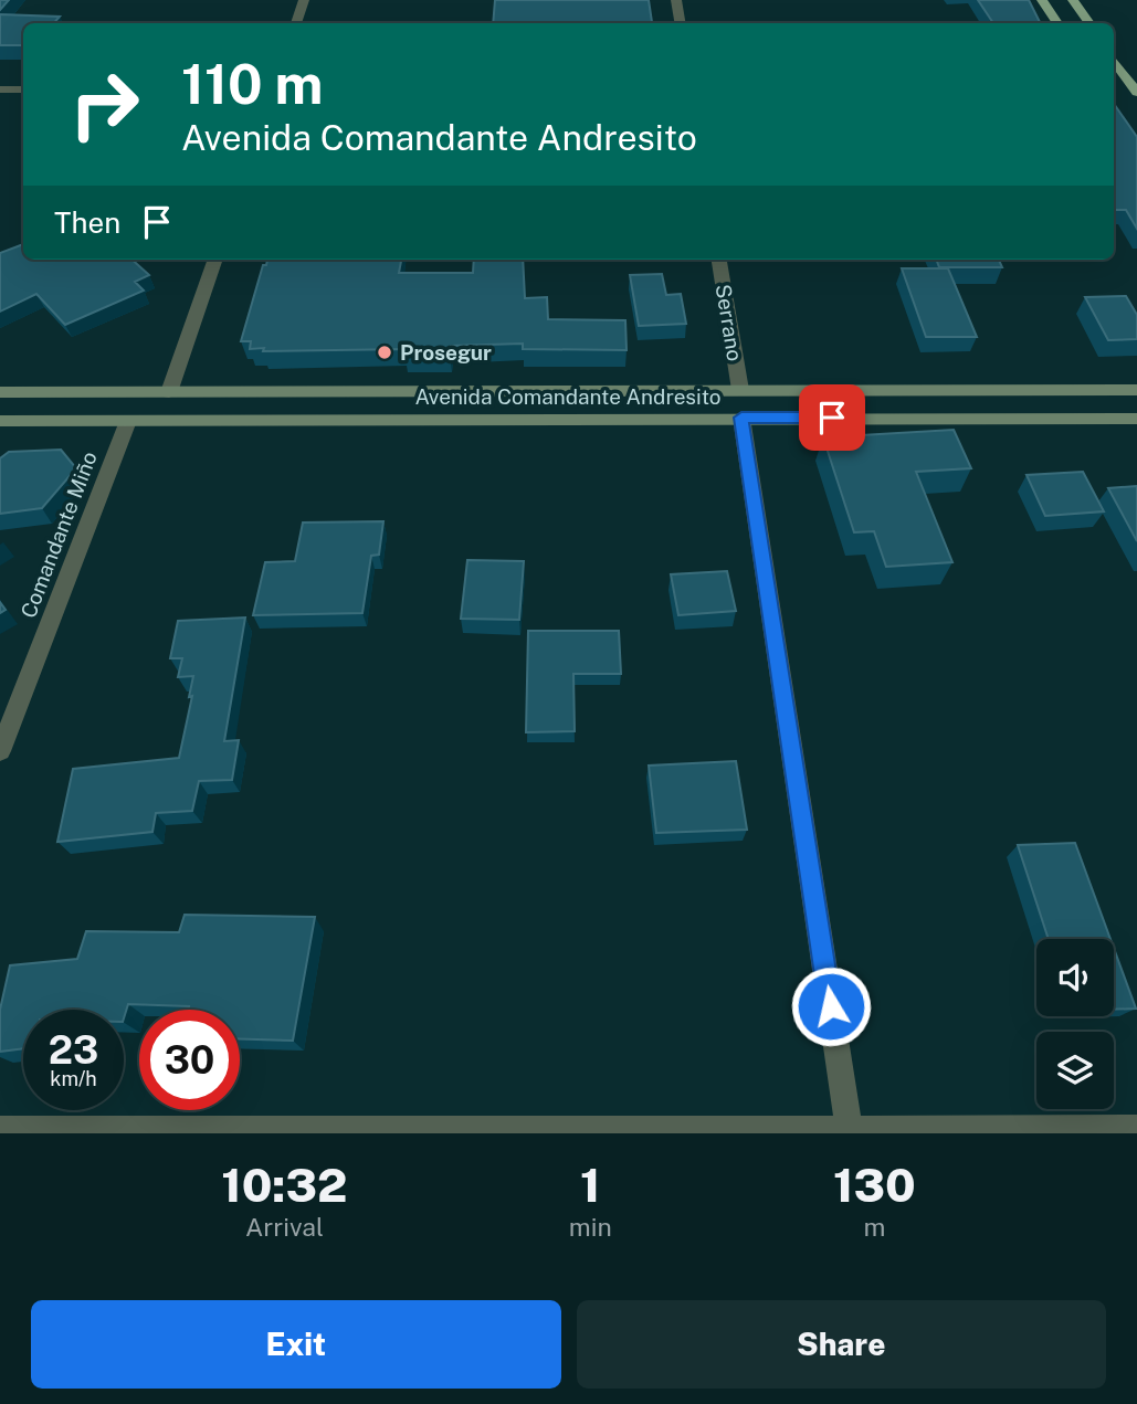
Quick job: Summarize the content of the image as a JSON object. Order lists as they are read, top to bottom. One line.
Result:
{"streets":{"main road":["Avenida Comandante Andresito"],"street":["Serrano","Comandante Miño"]},"crossings":[["Serrano","Avenida Comandante Andresito"],["Avenida Comandante Andresito","Comandante Miño"]],"places":["Prosegur"],"page":{"turn":["110 m","Avenida Comandante Andresito"],"then":"Then","speed":"23 km/h","limit":"30","eta":["10:32","Arrival","1","min","130","m"],"buttons":["Exit","Share"]}}
